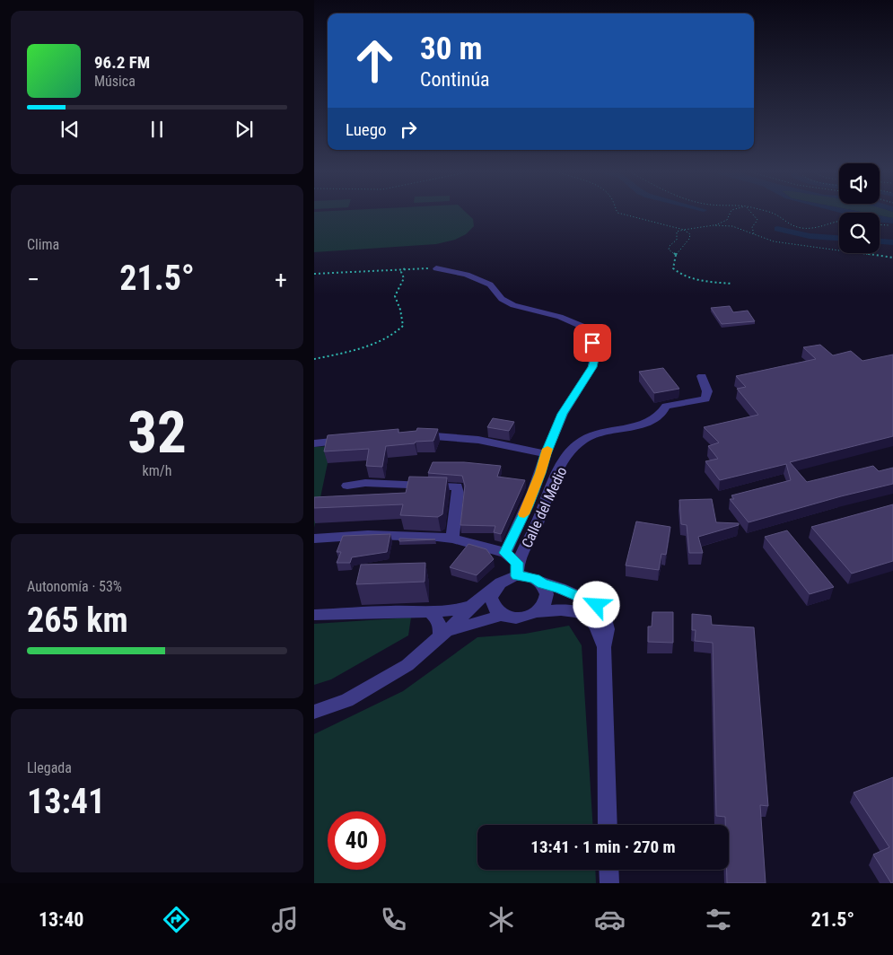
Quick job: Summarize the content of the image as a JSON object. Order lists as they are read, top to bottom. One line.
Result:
{"streets":{"street":["Calle del Medio"]},"page":{"turn":["30 m","Continúa"],"song":["96.2 FM","Música"],"then":"Luego","tile":["Clima",["32","km/h"],["Autonomía · 53%","265 km"],["Llegada","13:41"]],"heat":["−","21.5°","+"],"limit":"40","trip":"13:41 · 1 min · 270 m","tabs":["13:40","21.5°"]}}
